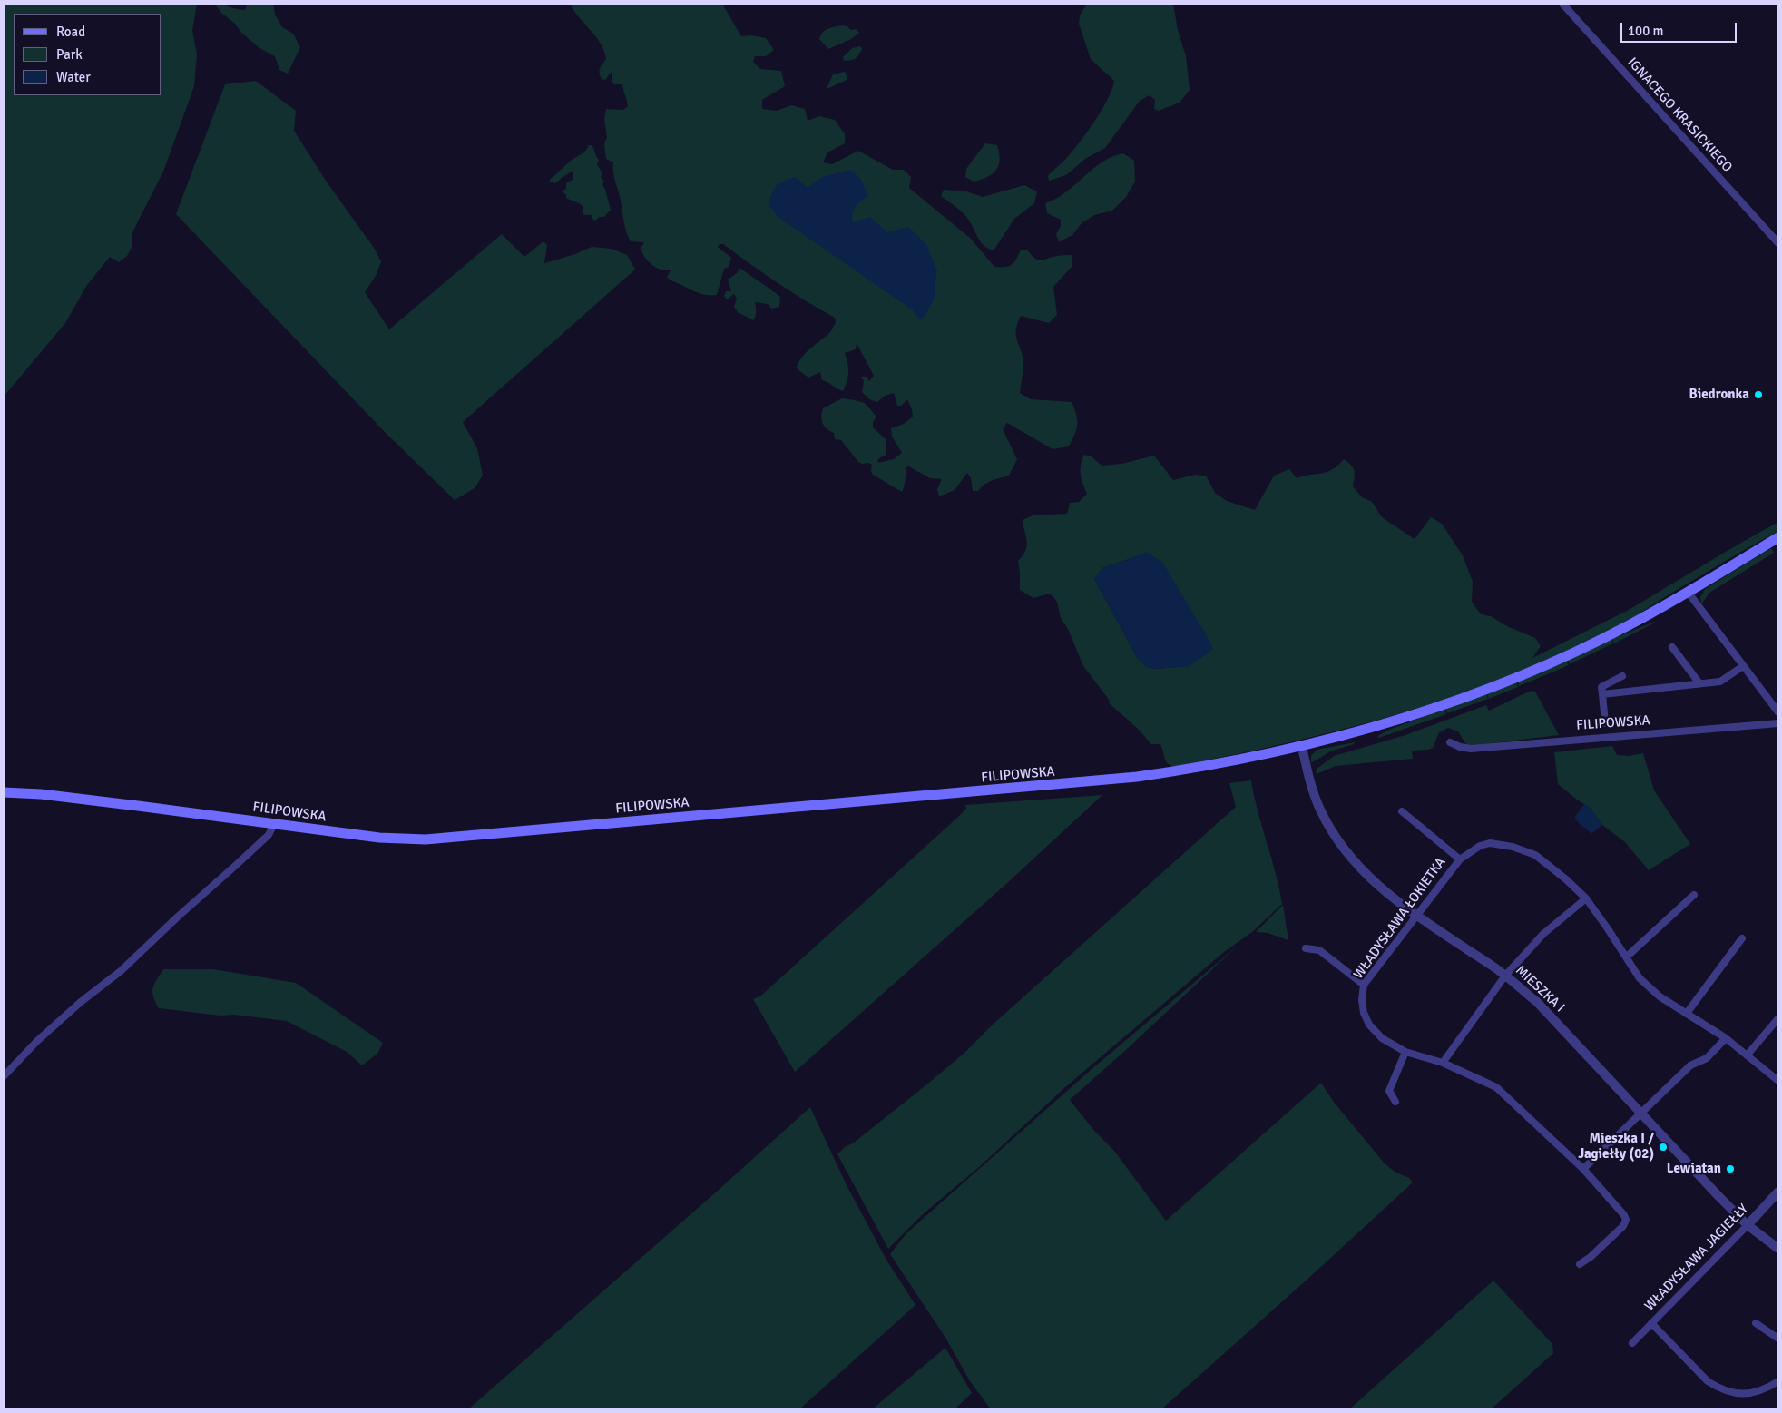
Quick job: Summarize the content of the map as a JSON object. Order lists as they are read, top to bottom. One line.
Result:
{"streets":{"main road":["FILIPOWSKA"],"street":["IGNACEGO KRASICKIEGO","WŁADYSŁAWA ŁOKIETKA","MIESZKA I","WŁADYSŁAWA JAGIEŁŁY"]},"crossings":[["FILIPOWSKA","MIESZKA I"],["WŁADYSŁAWA ŁOKIETKA","MIESZKA I"],["MIESZKA I","WŁADYSŁAWA JAGIEŁŁY"]],"places":["Biedronka","Mieszka I / Jagiełły (02)","Lewiatan"],"legend":["Road","Park","Water"],"scale_bar":"100 m"}
